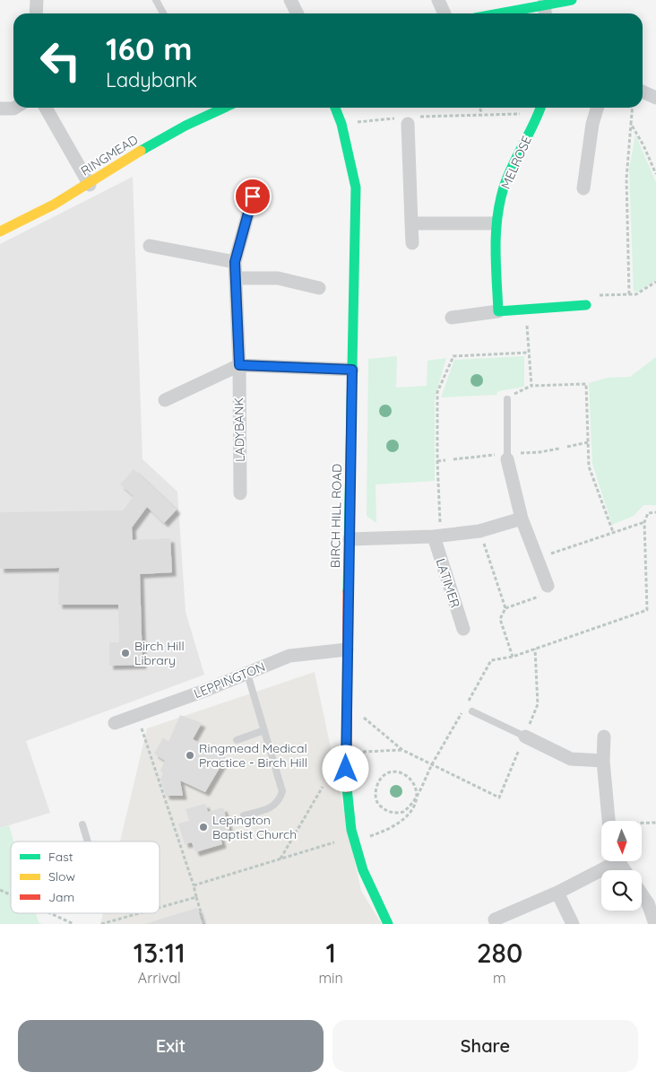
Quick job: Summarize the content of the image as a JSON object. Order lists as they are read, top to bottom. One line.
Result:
{"streets":{"street":["RINGMEAD","MELROSE","LADYBANK","BIRCH HILL ROAD","LATIMER","LEPPINGTON"]},"crossings":[["BIRCH HILL ROAD","LEPPINGTON"]],"places":["Birch Hill Library","Ringmead Medical Practice - Birch Hill","Lepington Baptist Church"],"legend":["Fast","Slow","Jam"],"north":"bottom","page":{"turn":["160 m","Ladybank"],"eta":["13:11","Arrival","1","min","280","m"],"buttons":["Exit","Share"]}}
